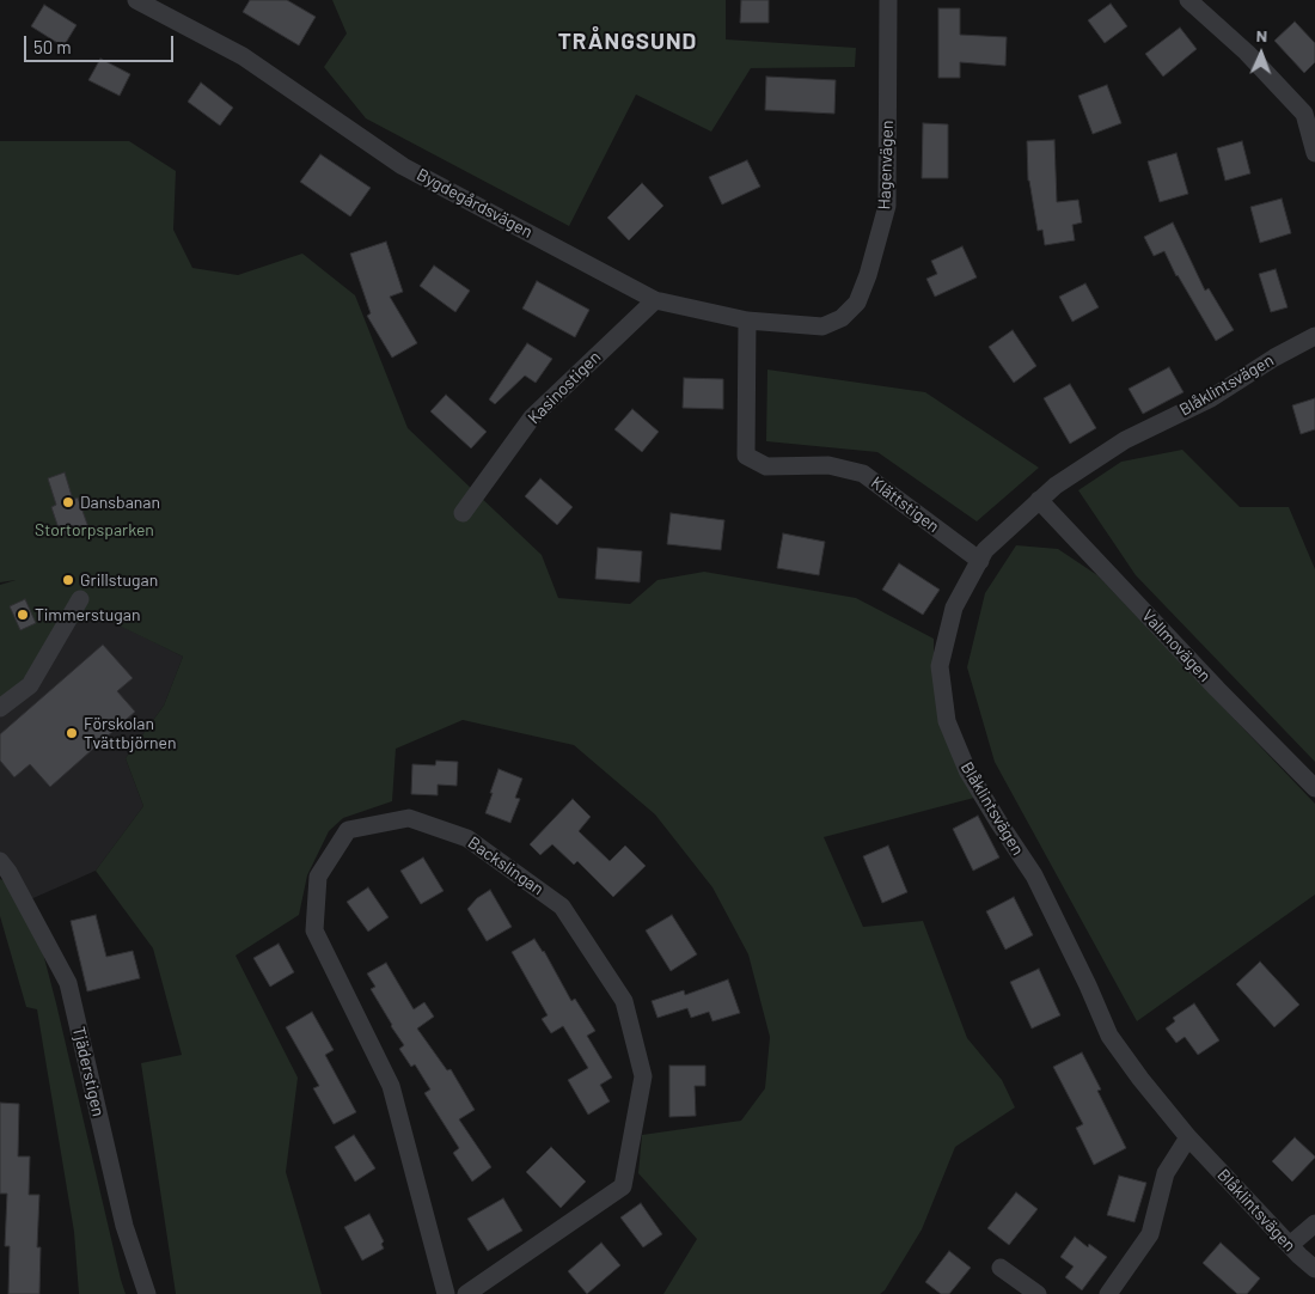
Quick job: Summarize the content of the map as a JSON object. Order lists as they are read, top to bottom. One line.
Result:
{"streets":{"street":["Hagenvägen","Bygdegårdsvägen","Blåklintsvägen","Kasinostigen","Klättstigen","Vallmovägen","Backslingan","Tjäderstigen"]},"crossings":[["Hagenvägen","Bygdegårdsvägen"],["Bygdegårdsvägen","Kasinostigen"],["Bygdegårdsvägen","Klättstigen"],["Blåklintsvägen","Klättstigen"],["Blåklintsvägen","Vallmovägen"]],"districts":["TRÅNGSUND"],"parks":["Stortorpsparken"],"places":["Dansbanan","Grillstugan","Timmerstugan","Förskolan Tvättbjörnen"],"scale_bar":"50 m","north":"top"}
